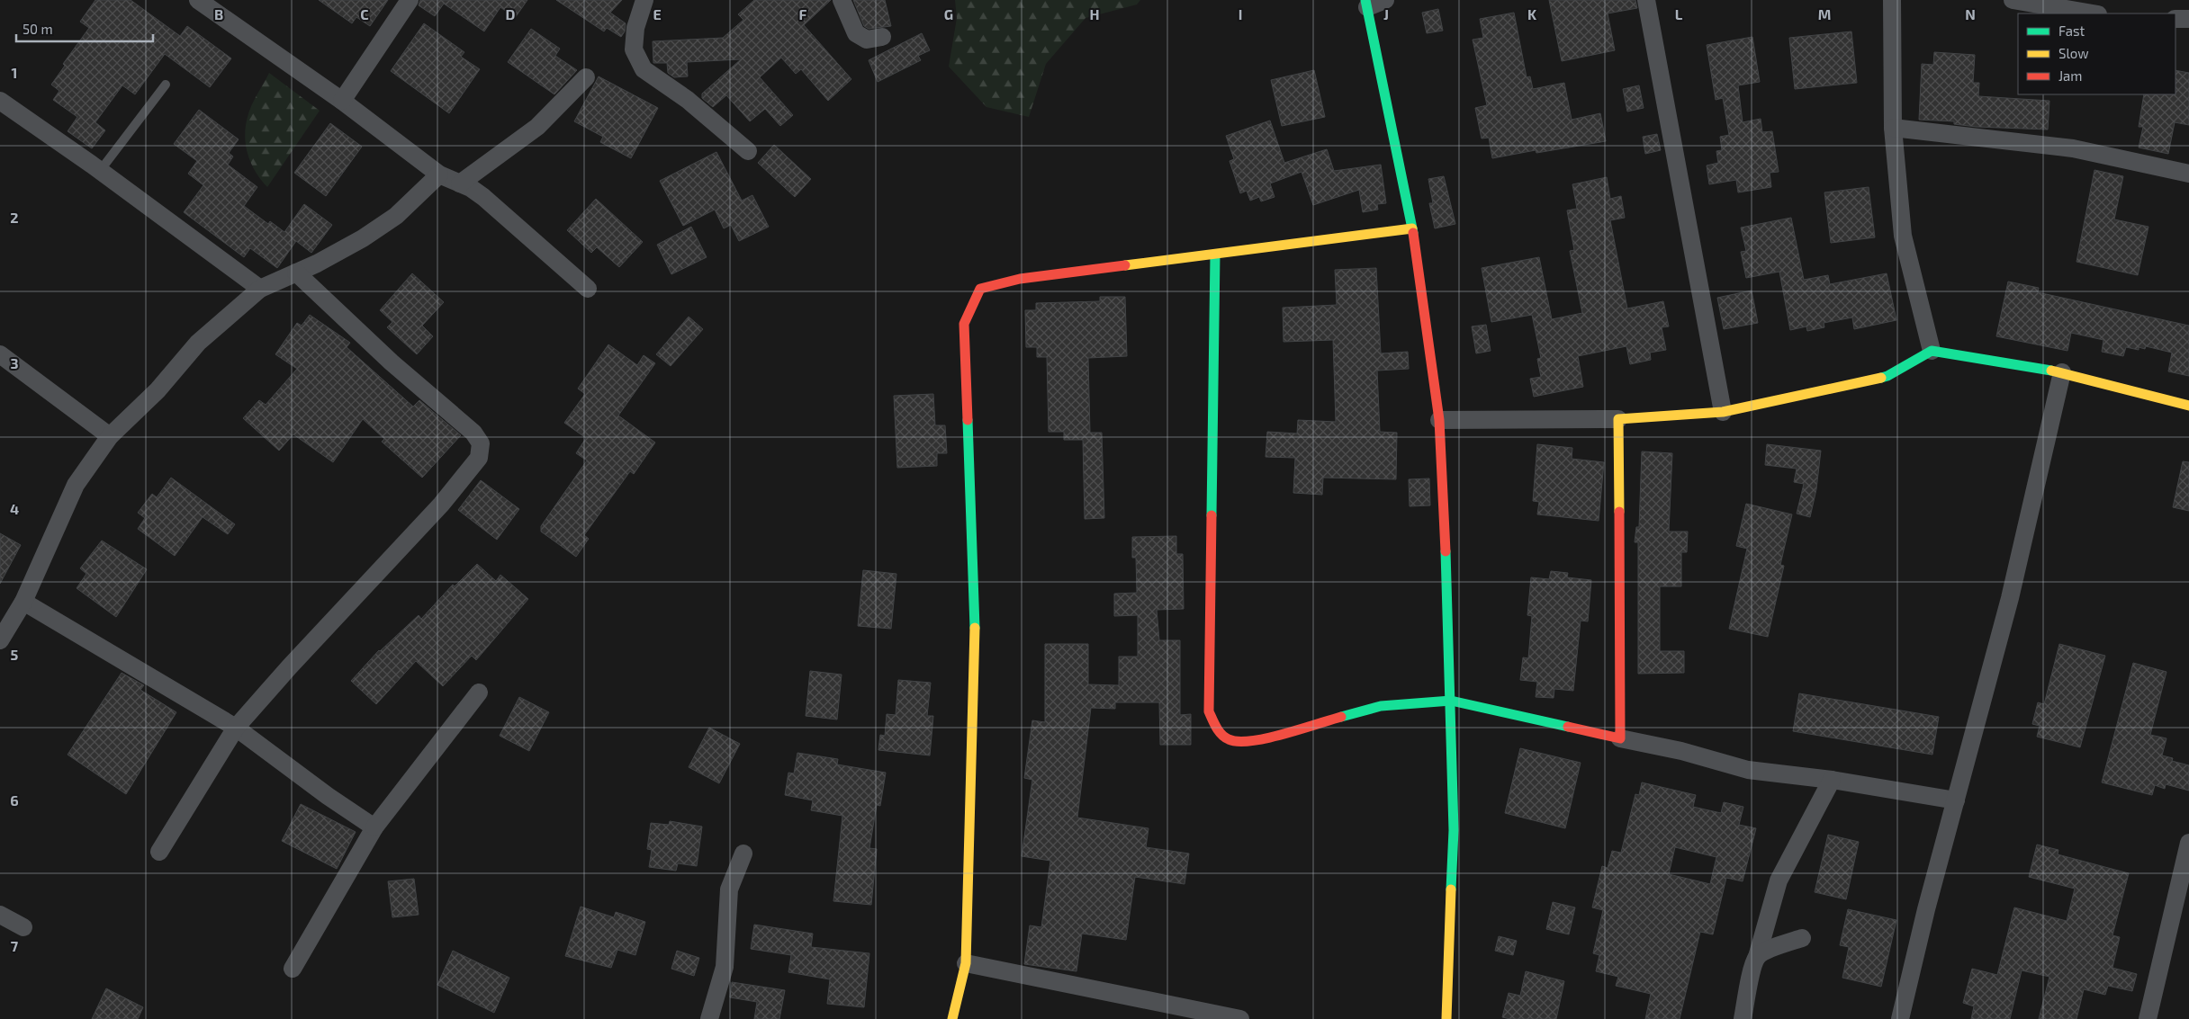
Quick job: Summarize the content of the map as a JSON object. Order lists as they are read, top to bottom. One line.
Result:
{"legend":["Fast","Slow","Jam"],"scale_bar":"50 m","grid":{"columns":["B","C","D","E","F","G","H","I","J","K","L","M","N"],"rows":["1","2","3","4","5","6","7"]}}
